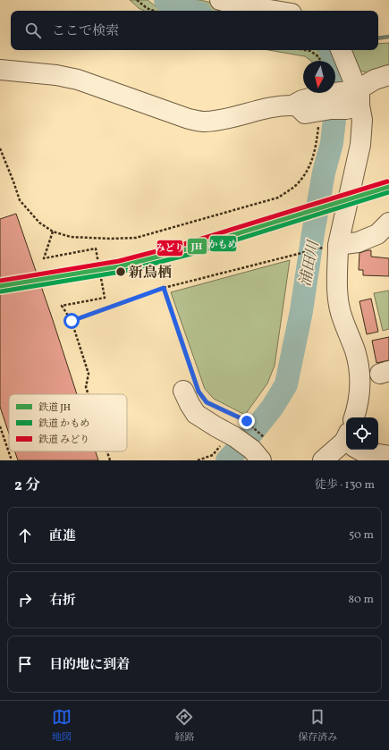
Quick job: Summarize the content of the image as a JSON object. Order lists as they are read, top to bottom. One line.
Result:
{"water":["浦田川"],"places":["新鳥栖"],"lines":["rail line みどり","rail line JH","rail line かもめ"],"legend":["鉄道 JH","鉄道 かもめ","鉄道 みどり"],"north":"bottom","page":{"search":"ここで検索","heading":["2 分","徒歩 · 130 m"],"list":[["直進","50 m"],["右折","80 m"],"目的地に到着"],"nav":["地図","経路","保存済み"]}}
